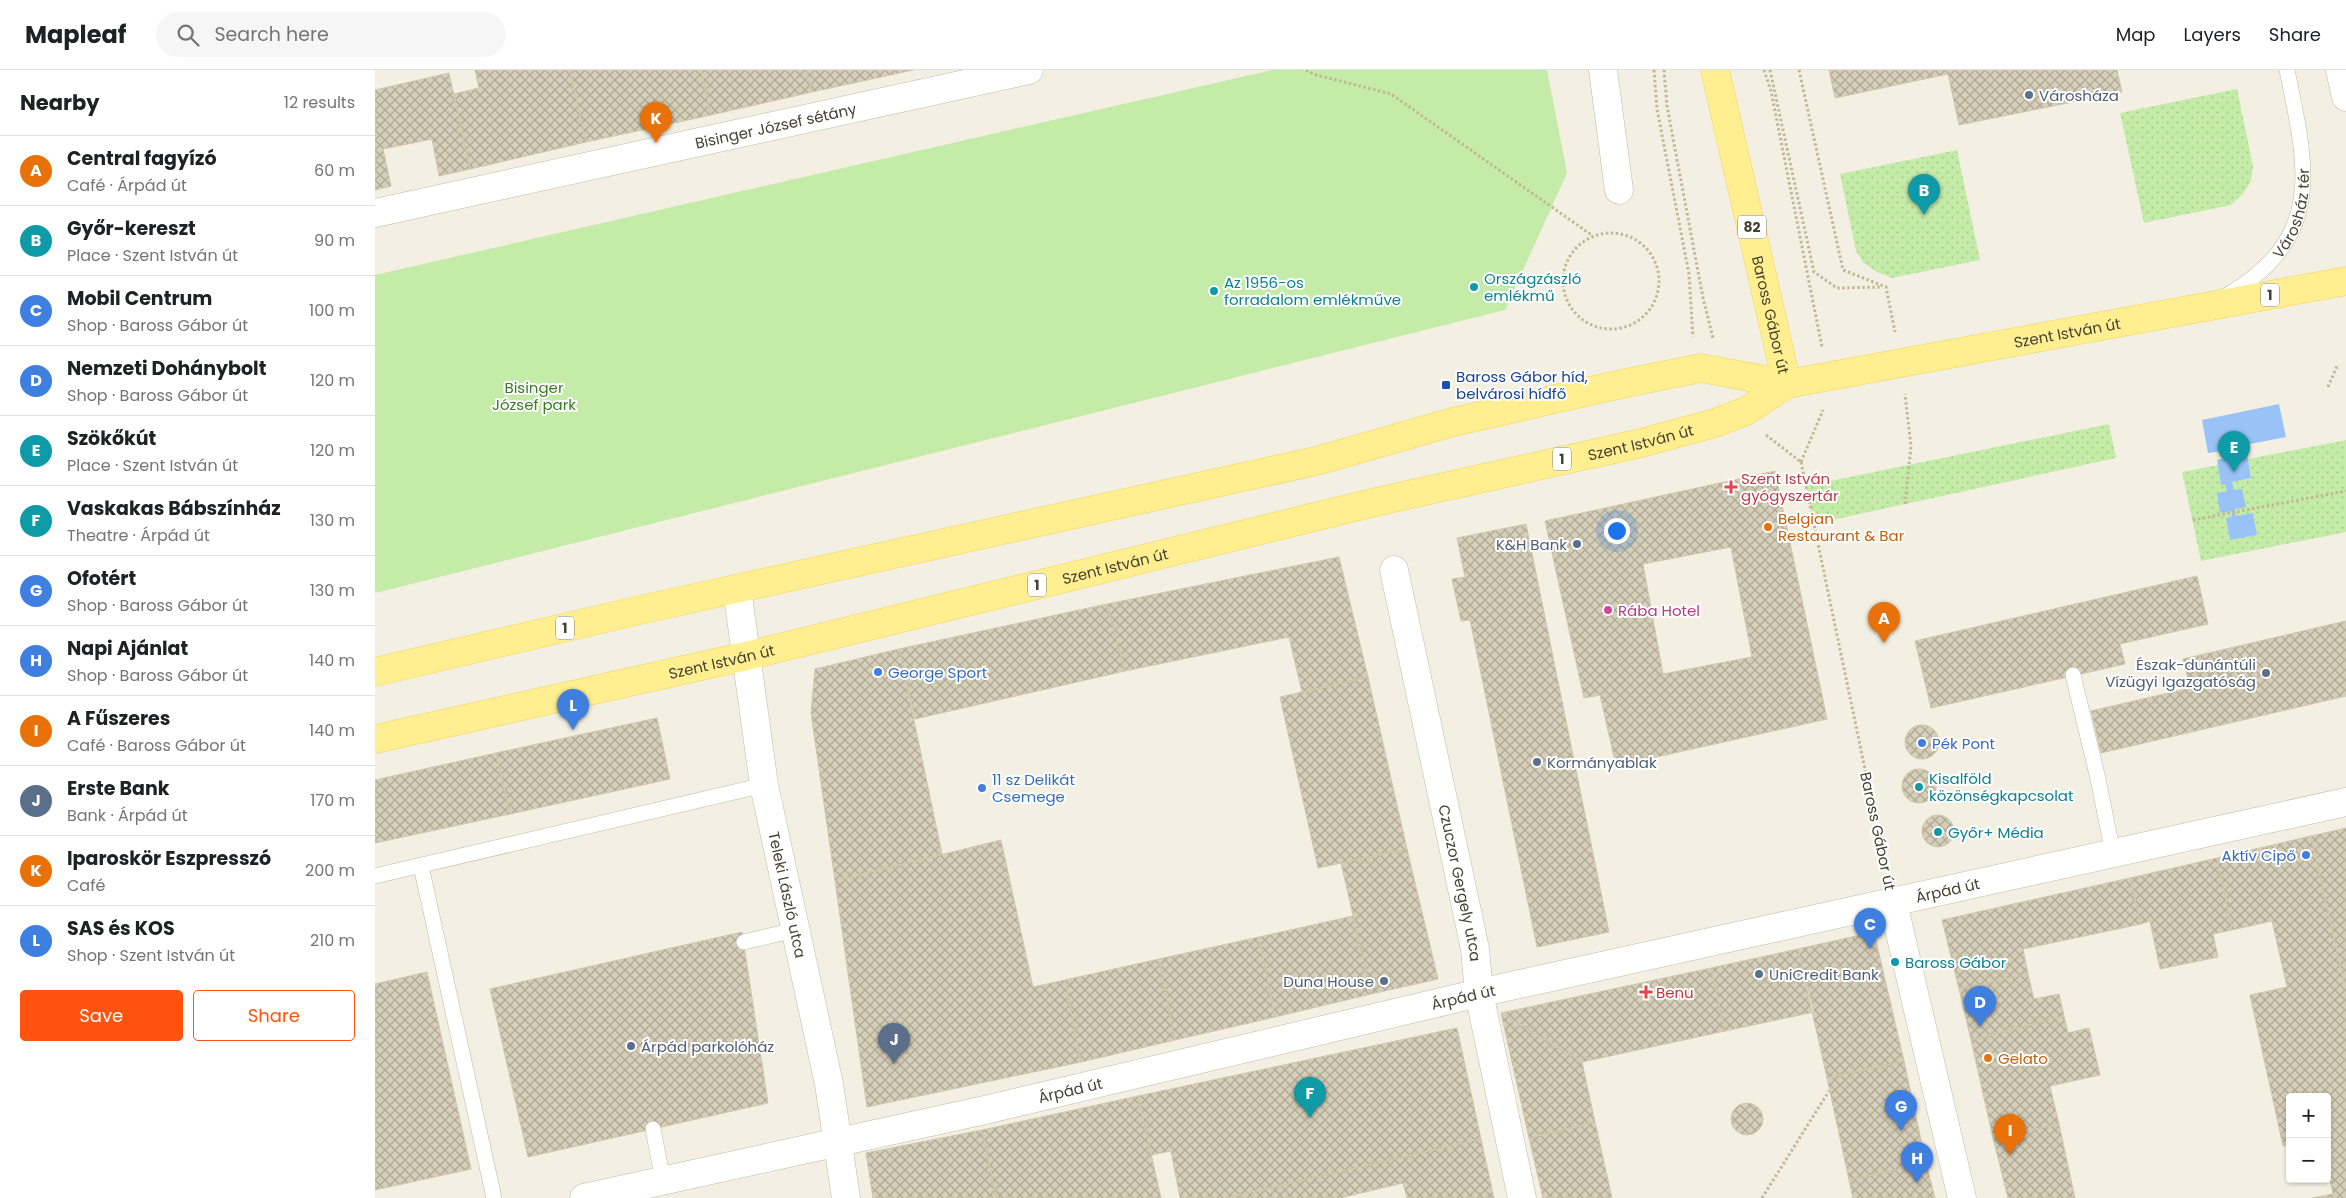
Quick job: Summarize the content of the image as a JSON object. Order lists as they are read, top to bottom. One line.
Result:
{"streets":{"main road":["82","1","Baross Gábor út","Szent István út"],"street":["Bisinger József sétány","Czuczor Gergely utca","Árpád út","Teleki László utca"],"lane":["Városház tér"]},"crossings":[["Városház tér","Szent István út"],["Baross Gábor út","Szent István út"],["Baross Gábor út","Árpád út"],["Szent István út","Teleki László utca"],["Czuczor Gergely utca","Árpád út"],["Árpád út","Teleki László utca"]],"parks":["Bisinger József park"],"places":{"other":["Városháza","Országzászló emlékmű","Az 1956-os forradalom emlékműve","Belgian Restaurant & Bar","K&H Bank","Rába Hotel","George Sport","Észak-dunántúli Vízügyi Igazgatóság","Pék Pont","Kormányablak","Kisalföld közönségkapcsolat","11 sz Delikát Csemege","Győr+ Média","Aktív Cipő","Baross Gábor","UniCredit Bank","Duna House","Árpád parkolóház","Gelato"],"transit":["Baross Gábor híd, belvárosi hídfő"],"health":["Szent István gyógyszertár","Benu"]},"page":{"header":"Mapleaf","search":"Search here","nav":["Map","Layers","Share"],"heading":["Nearby","12 results"],"pins":["K","B","E","A","L","C","D","J","F","G","I","H"],"list":[{"mark":"A","name":"Central fagyízó","note":"Café · Árpád út","value":"60 m"},{"mark":"B","name":"Győr-kereszt","note":"Place · Szent István út","value":"90 m"},{"mark":"C","name":"Mobil Centrum","note":"Shop · Baross Gábor út","value":"100 m"},{"mark":"D","name":"Nemzeti Dohánybolt","note":"Shop · Baross Gábor út","value":"120 m"},{"mark":"E","name":"Szökőkút","note":"Place · Szent István út","value":"120 m"},{"mark":"F","name":"Vaskakas Bábszínház","note":"Theatre · Árpád út","value":"130 m"},{"mark":"G","name":"Ofotért","note":"Shop · Baross Gábor út","value":"130 m"},{"mark":"H","name":"Napi Ajánlat","note":"Shop · Baross Gábor út","value":"140 m"},{"mark":"I","name":"A Fűszeres","note":"Café · Baross Gábor út","value":"140 m"},{"mark":"J","name":"Erste Bank","note":"Bank · Árpád út","value":"170 m"},{"mark":"K","name":"Iparoskör Eszpresszó","note":"Café","value":"200 m"},{"mark":"L","name":"SAS és KOS","note":"Shop · Szent István út","value":"210 m"}],"buttons":["Save","Share"],"map_buttons":["+","−"]}}
